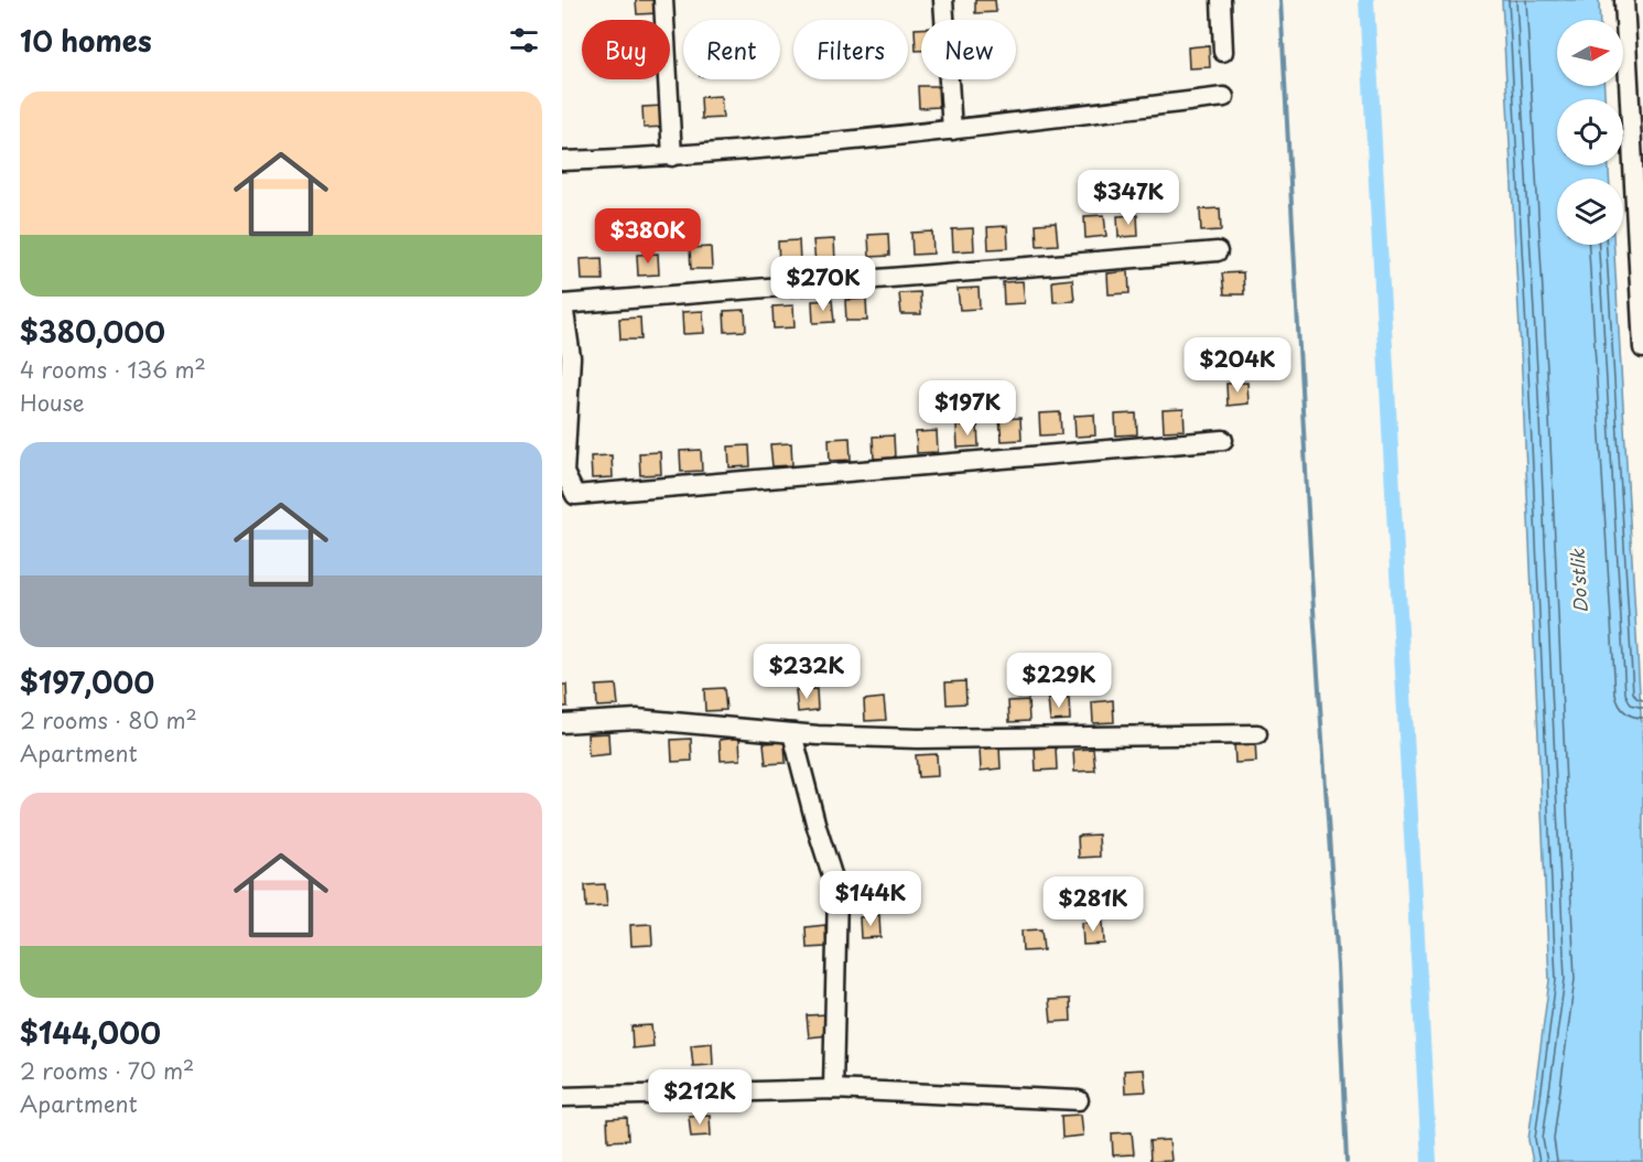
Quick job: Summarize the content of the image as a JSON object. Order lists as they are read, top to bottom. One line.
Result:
{"water":["Do'stlik"],"north":"right","page":{"heading":"10 homes","chip":["Buy","Rent","Filters","New"],"list":[{"name":"$380,000","note":"4 rooms · 136 m² · House"},{"name":"$197,000","note":"2 rooms · 80 m² · Apartment"},{"name":"$144,000","note":"2 rooms · 70 m² · Apartment"}],"price":["$347K","$380K","$270K","$204K","$197K","$232K","$229K","$144K","$281K","$212K"]}}
